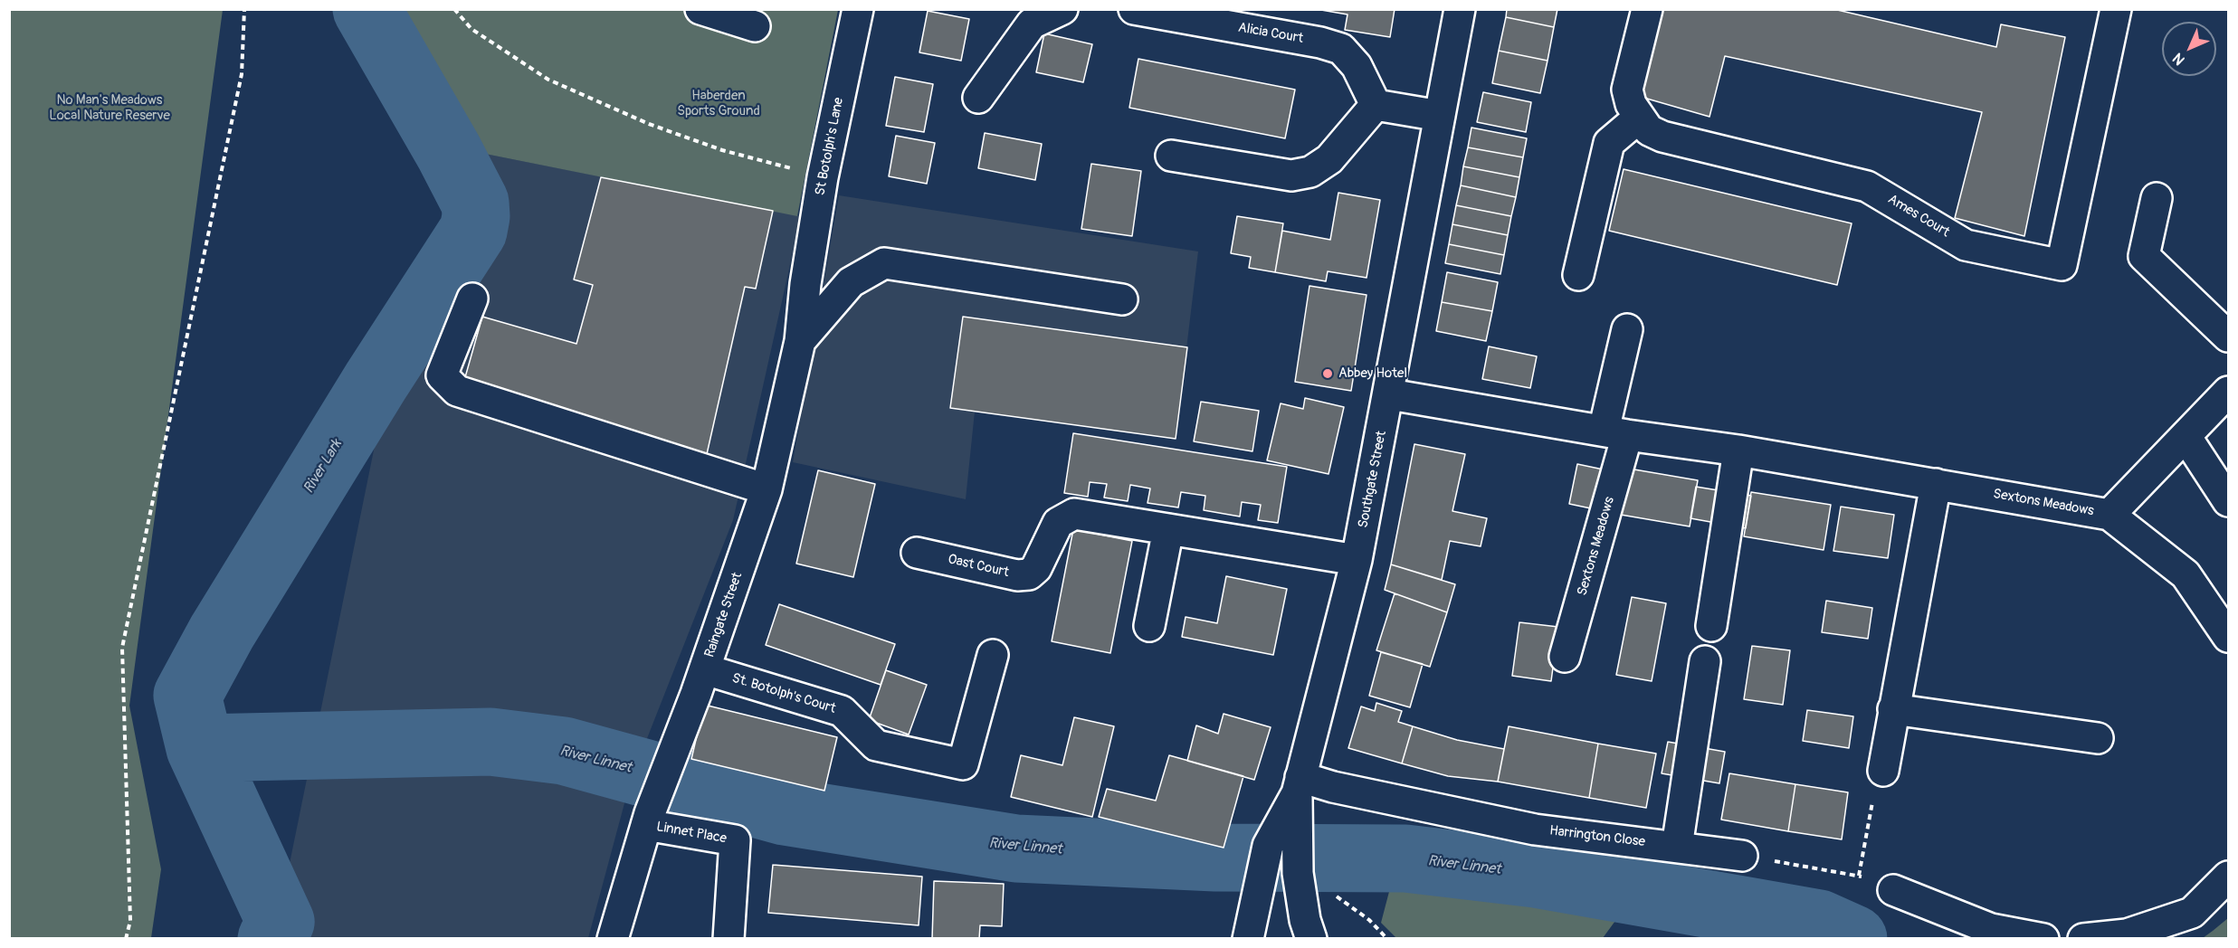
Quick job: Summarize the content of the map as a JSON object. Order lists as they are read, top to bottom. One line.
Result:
{"streets":{"street":["Alicia Court","St Botolph's Lane","Ames Court","Southgate Street","Sextons Meadows","Oast Court","Raingate Street","St. Botolph's Court","Linnet Place","Harrington Close"]},"crossings":[["St Botolph's Lane","Raingate Street"],["Southgate Street","Sextons Meadows"],["Southgate Street","Oast Court"],["Southgate Street","Harrington Close"],["Raingate Street","St. Botolph's Court"],["Raingate Street","Linnet Place"]],"water":["River Lark","River Linnet"],"parks":["Haberden Sports Ground","No Man's Meadows Local Nature Reserve"],"places":["Abbey Hotel"],"north":"bottom left"}
